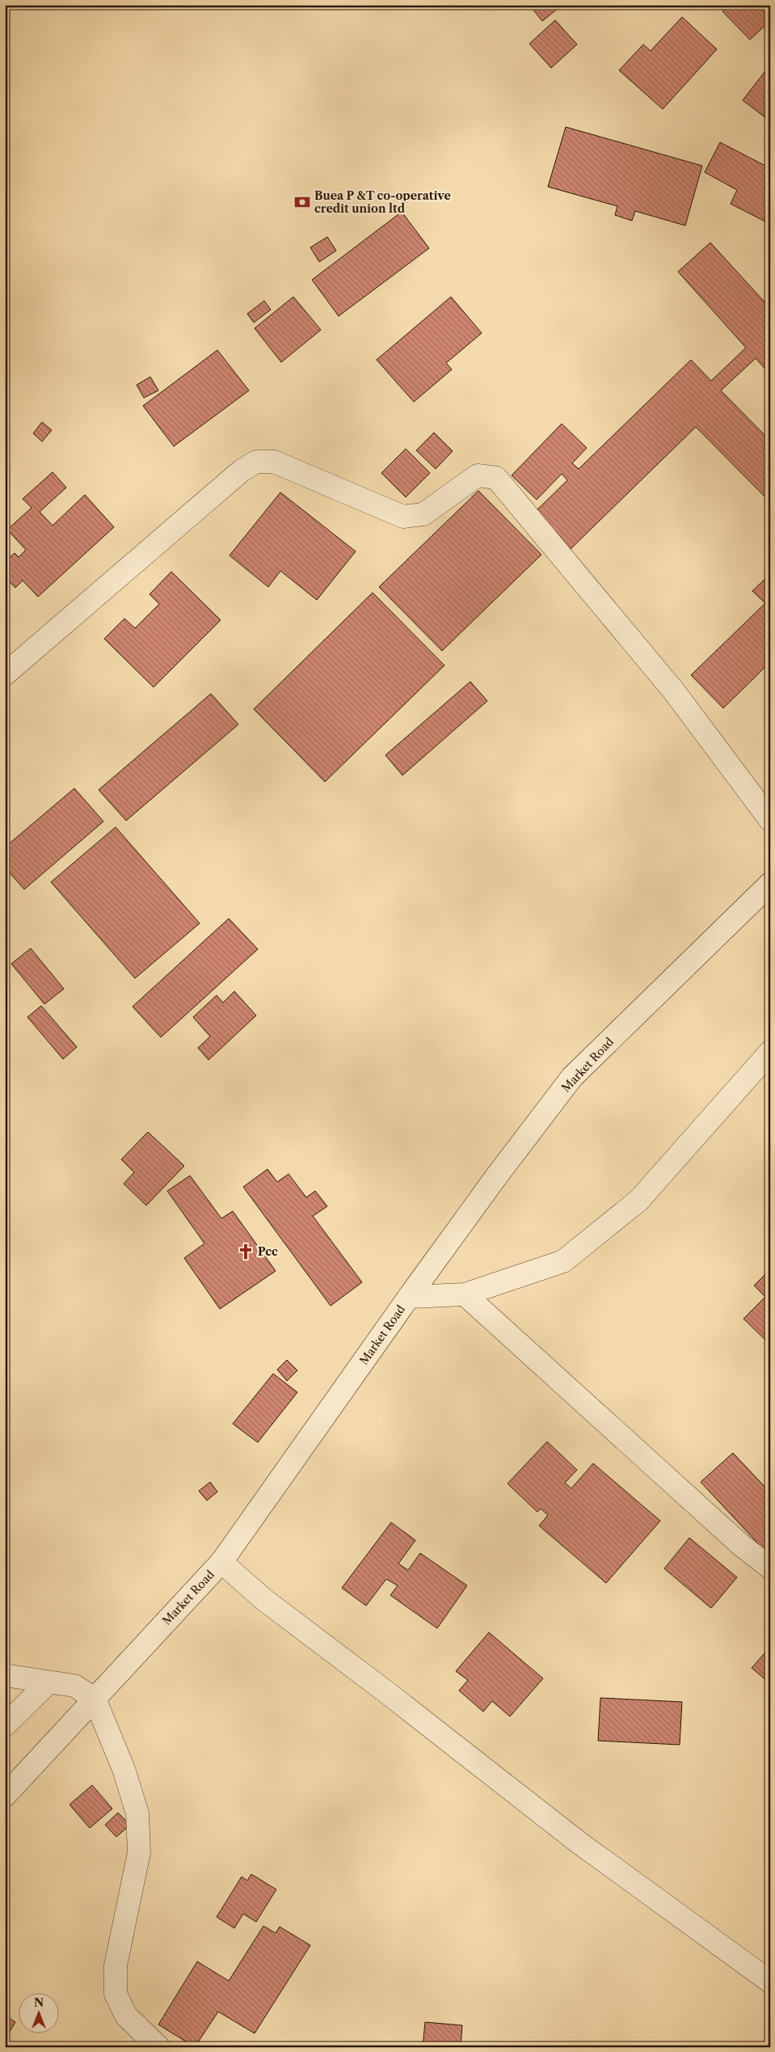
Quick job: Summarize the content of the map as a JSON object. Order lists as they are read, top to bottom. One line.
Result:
{"streets":{"street":["Market Road"]},"places":{"bank":["Buea P &T co-operative credit union ltd"],"church":["Pcc"]},"north":"top"}
